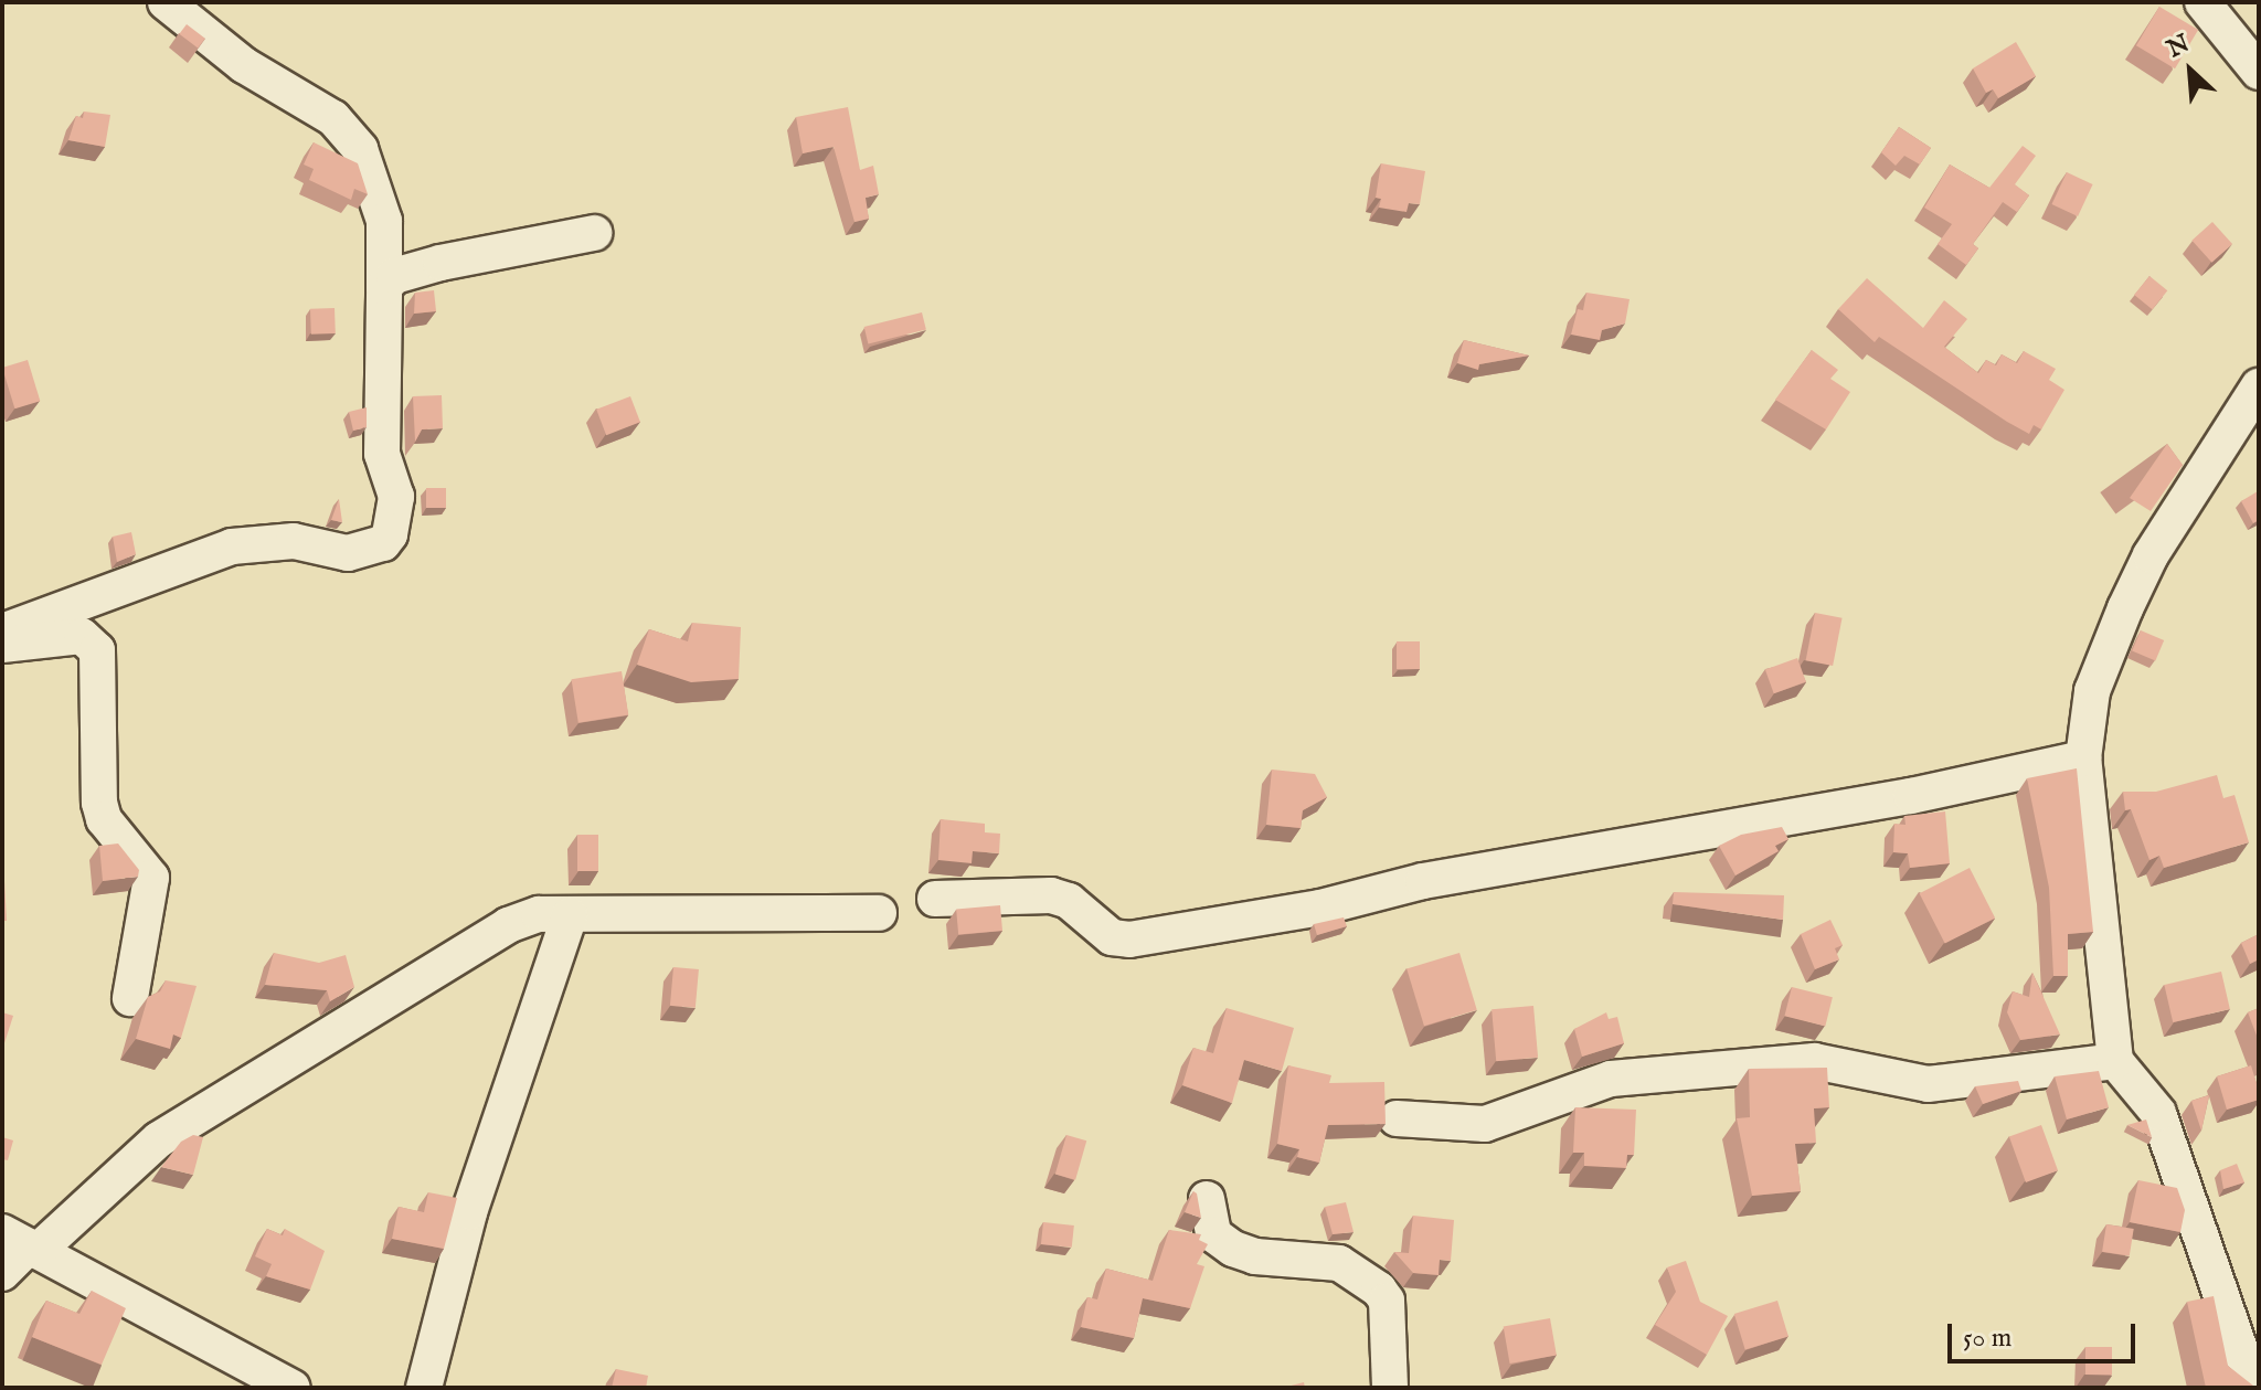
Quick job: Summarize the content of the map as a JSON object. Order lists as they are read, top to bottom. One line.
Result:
{"scale_bar":"50 m","north":"top left"}
